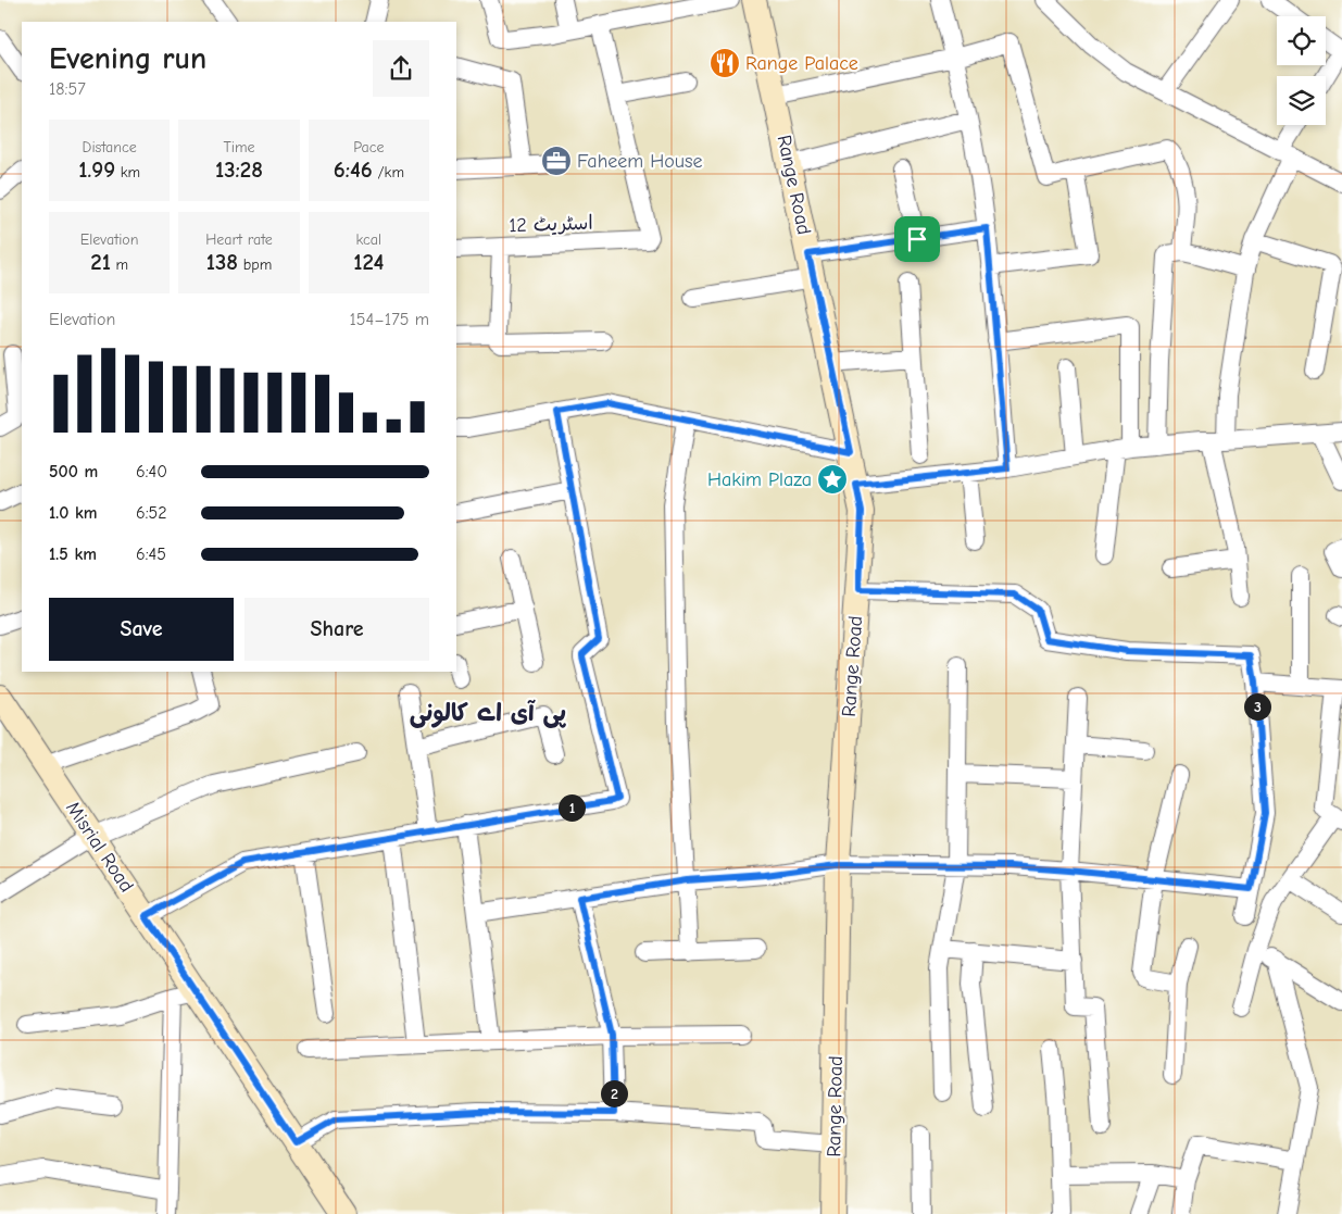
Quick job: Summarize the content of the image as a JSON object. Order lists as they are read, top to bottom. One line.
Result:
{"streets":{"main road":["Range Road","Misrial Road"],"street":["اسٹریٹ 12"]},"districts":["پی آی اے کالونی"],"places":{"restaurant":["Range Palace"],"office":["Faheem House"],"place":["Hakim Plaza"]},"page":{"heading":["Evening run","18:57"],"stats":[["Distance","1.99 km"],["Time","13:28"],["Pace","6:46 /km"],["Elevation","21 m"],["Heart rate","138 bpm"],["kcal","124"]],"chart":["Elevation","154–175 m"],"list":[{"name":"500 m","note":"6:40"},{"name":"1.0 km","note":"6:52"},{"name":"1.5 km","note":"6:45"}],"buttons":["Save","Share"],"pins":["3","1","2"]}}
